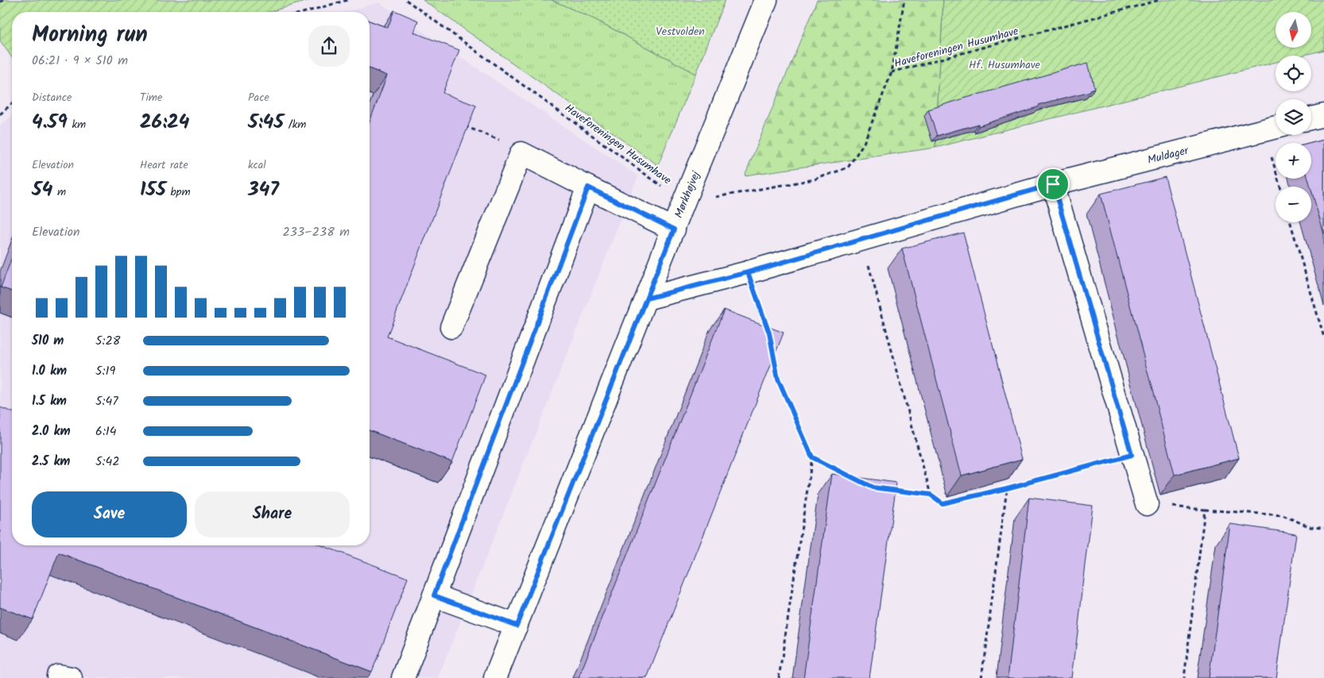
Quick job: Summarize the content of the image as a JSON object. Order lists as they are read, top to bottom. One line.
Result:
{"streets":{"street":["Muldager","Mørkhøjvej"],"path":["Haveforeningen Husumhave"]},"crossings":[["Haveforeningen Husumhave","Mørkhøjvej"],["Muldager","Mørkhøjvej"]],"parks":["Vestvolden","Hf. Husumhave"],"north":"bottom","page":{"map_buttons":["+","−"],"heading":["Morning run","06:21 · 9 × 510 m"],"stats":[["Distance","4.59 km"],["Time","26:24"],["Pace","5:45 /km"],["Elevation","54 m"],["Heart rate","155 bpm"],["kcal","347"]],"chart":["Elevation","233–238 m"],"list":[{"name":"510 m","note":"5:28"},{"name":"1.0 km","note":"5:19"},{"name":"1.5 km","note":"5:47"},{"name":"2.0 km","note":"6:14"},{"name":"2.5 km","note":"5:42"}],"buttons":["Save","Share"]}}
